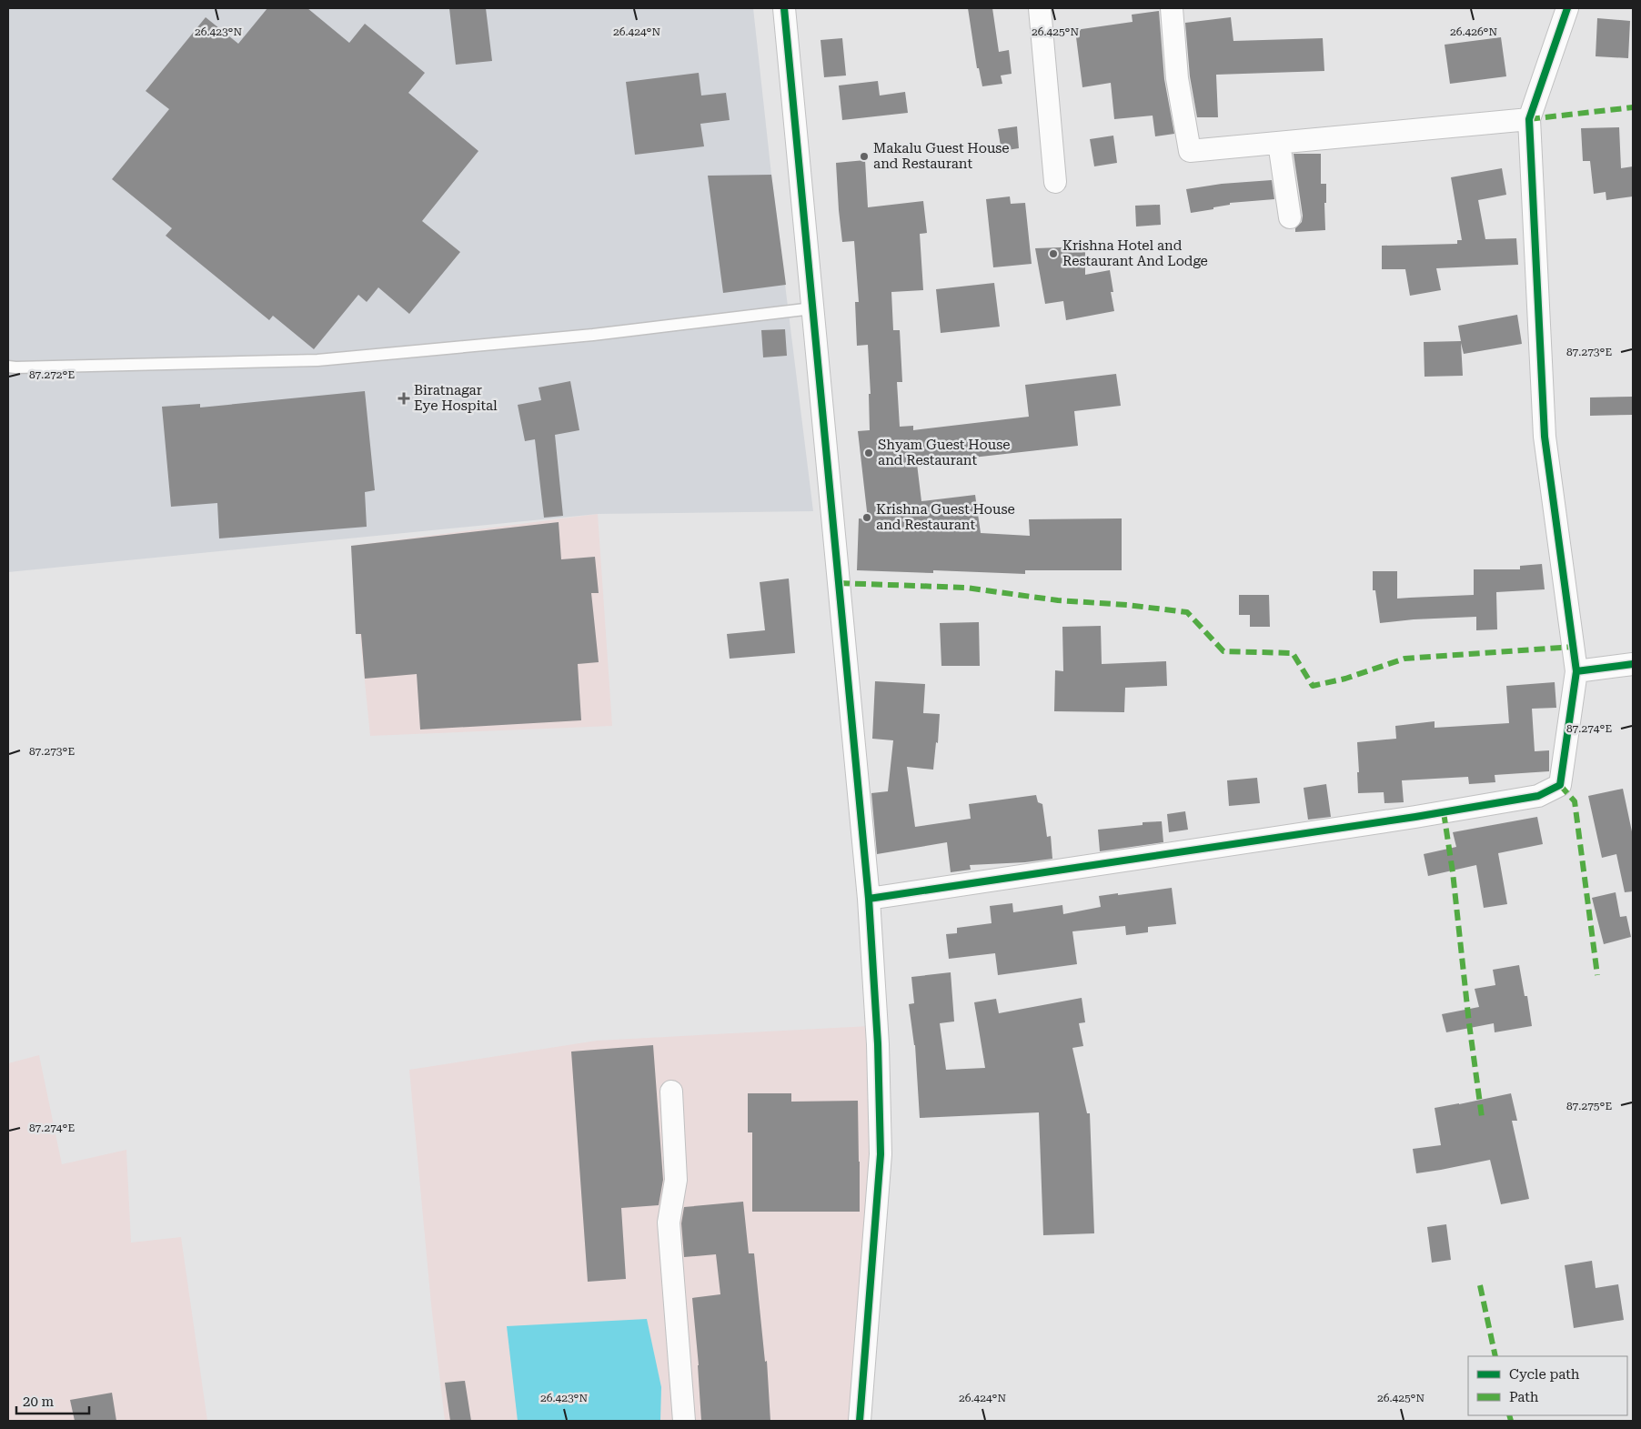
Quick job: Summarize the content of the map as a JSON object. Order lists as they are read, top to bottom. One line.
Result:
{"places":{"other":["Makalu Guest House and Restaurant","Krishna Hotel and Restaurant And Lodge","Shyam Guest House and Restaurant","Krishna Guest House and Restaurant"],"health":["Biratnagar Eye Hospital"]},"legend":["Cycle path","Path"],"scale_bar":"20 m","coordinates":["26.423°N","26.424°N","26.425°N","26.426°N","87.273°E","87.272°E","87.274°E","87.275°E"]}
